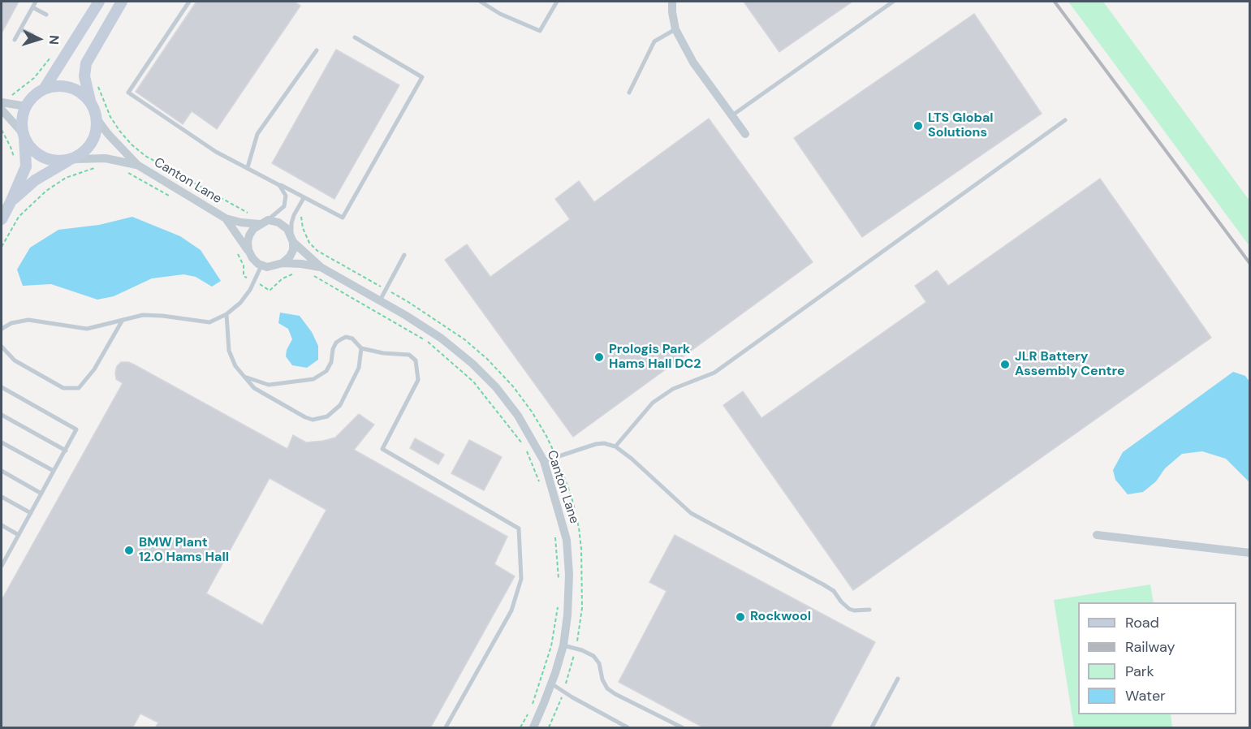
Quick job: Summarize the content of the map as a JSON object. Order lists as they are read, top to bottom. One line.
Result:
{"streets":{"street":["Canton Lane"]},"places":["LTS Global Solutions","Prologis Park Hams Hall DC2","JLR Battery Assembly Centre","BMW Plant 12.0 Hams Hall","Rockwool"],"legend":["Road","Railway","Park","Water"],"north":"right"}
